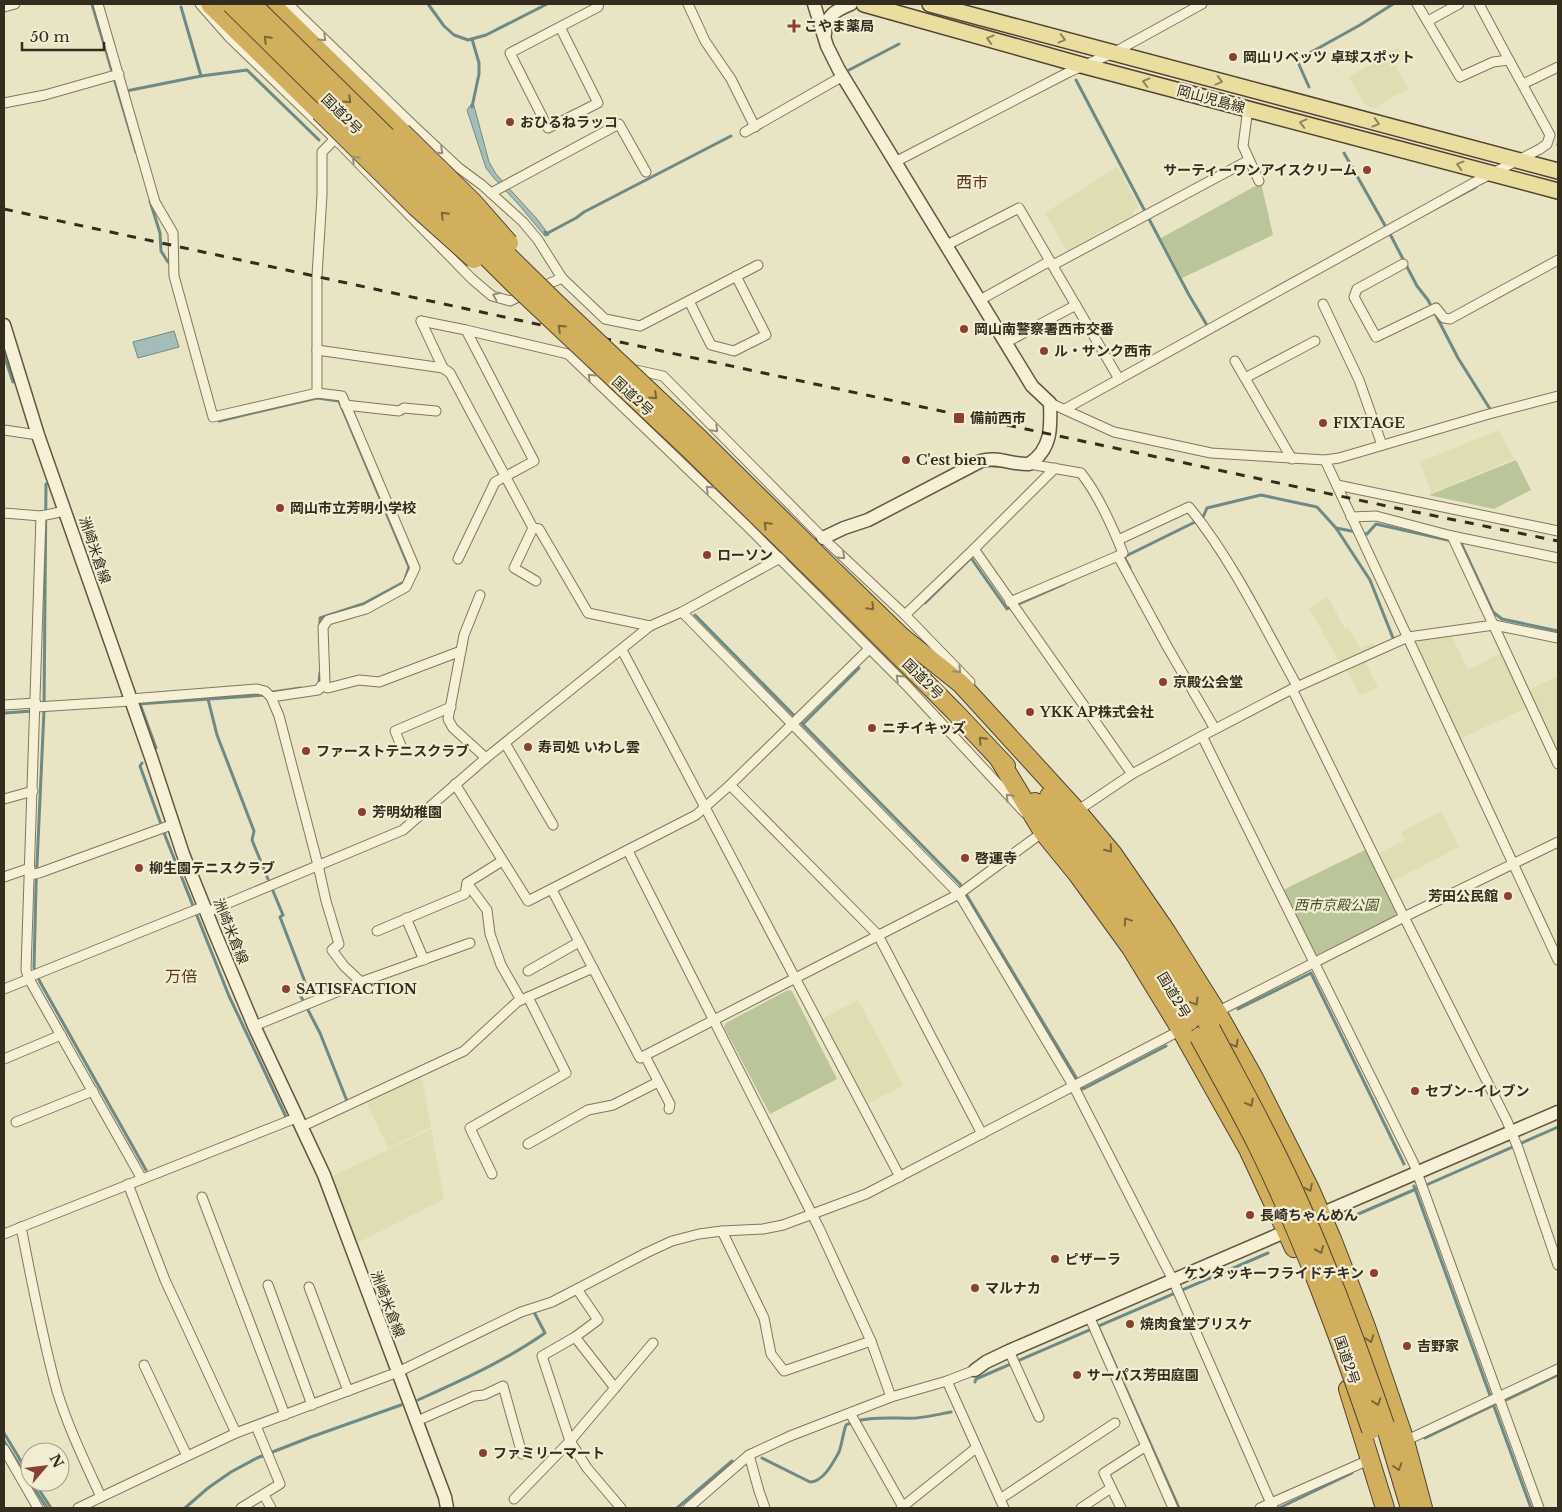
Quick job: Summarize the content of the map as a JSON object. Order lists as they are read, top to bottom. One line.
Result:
{"streets":{"highway":["国道2号"],"main road":["岡山児島線"],"street":["洲崎米倉線"]},"districts":["西市","万倍"],"parks":["西市京殿公園"],"places":{"health":["こやま薬局"],"other":["岡山リベッツ 卓球スポット","おひるねラッコ","サーティーワンアイスクリーム","岡山南警察署西市交番","ル・サンク西市","FIXTAGE","C'est bien","岡山市立芳明小学校","ローソン","京殿公会堂","YKK AP株式会社","ニチイキッズ","寿司処 いわし雲","ファーストテニスクラブ","芳明幼稚園","啓運寺","柳生園テニスクラブ","芳田公民館","SATISFACTION","セブン-イレブン","長崎ちゃんめん","ピザーラ","ケンタッキーフライドチキン","マルナカ","焼肉食堂ブリスケ","吉野家","サーパス芳田庭園","ファミリーマート"],"transit":["備前西市"]},"scale_bar":"50 m","north":"top right"}
